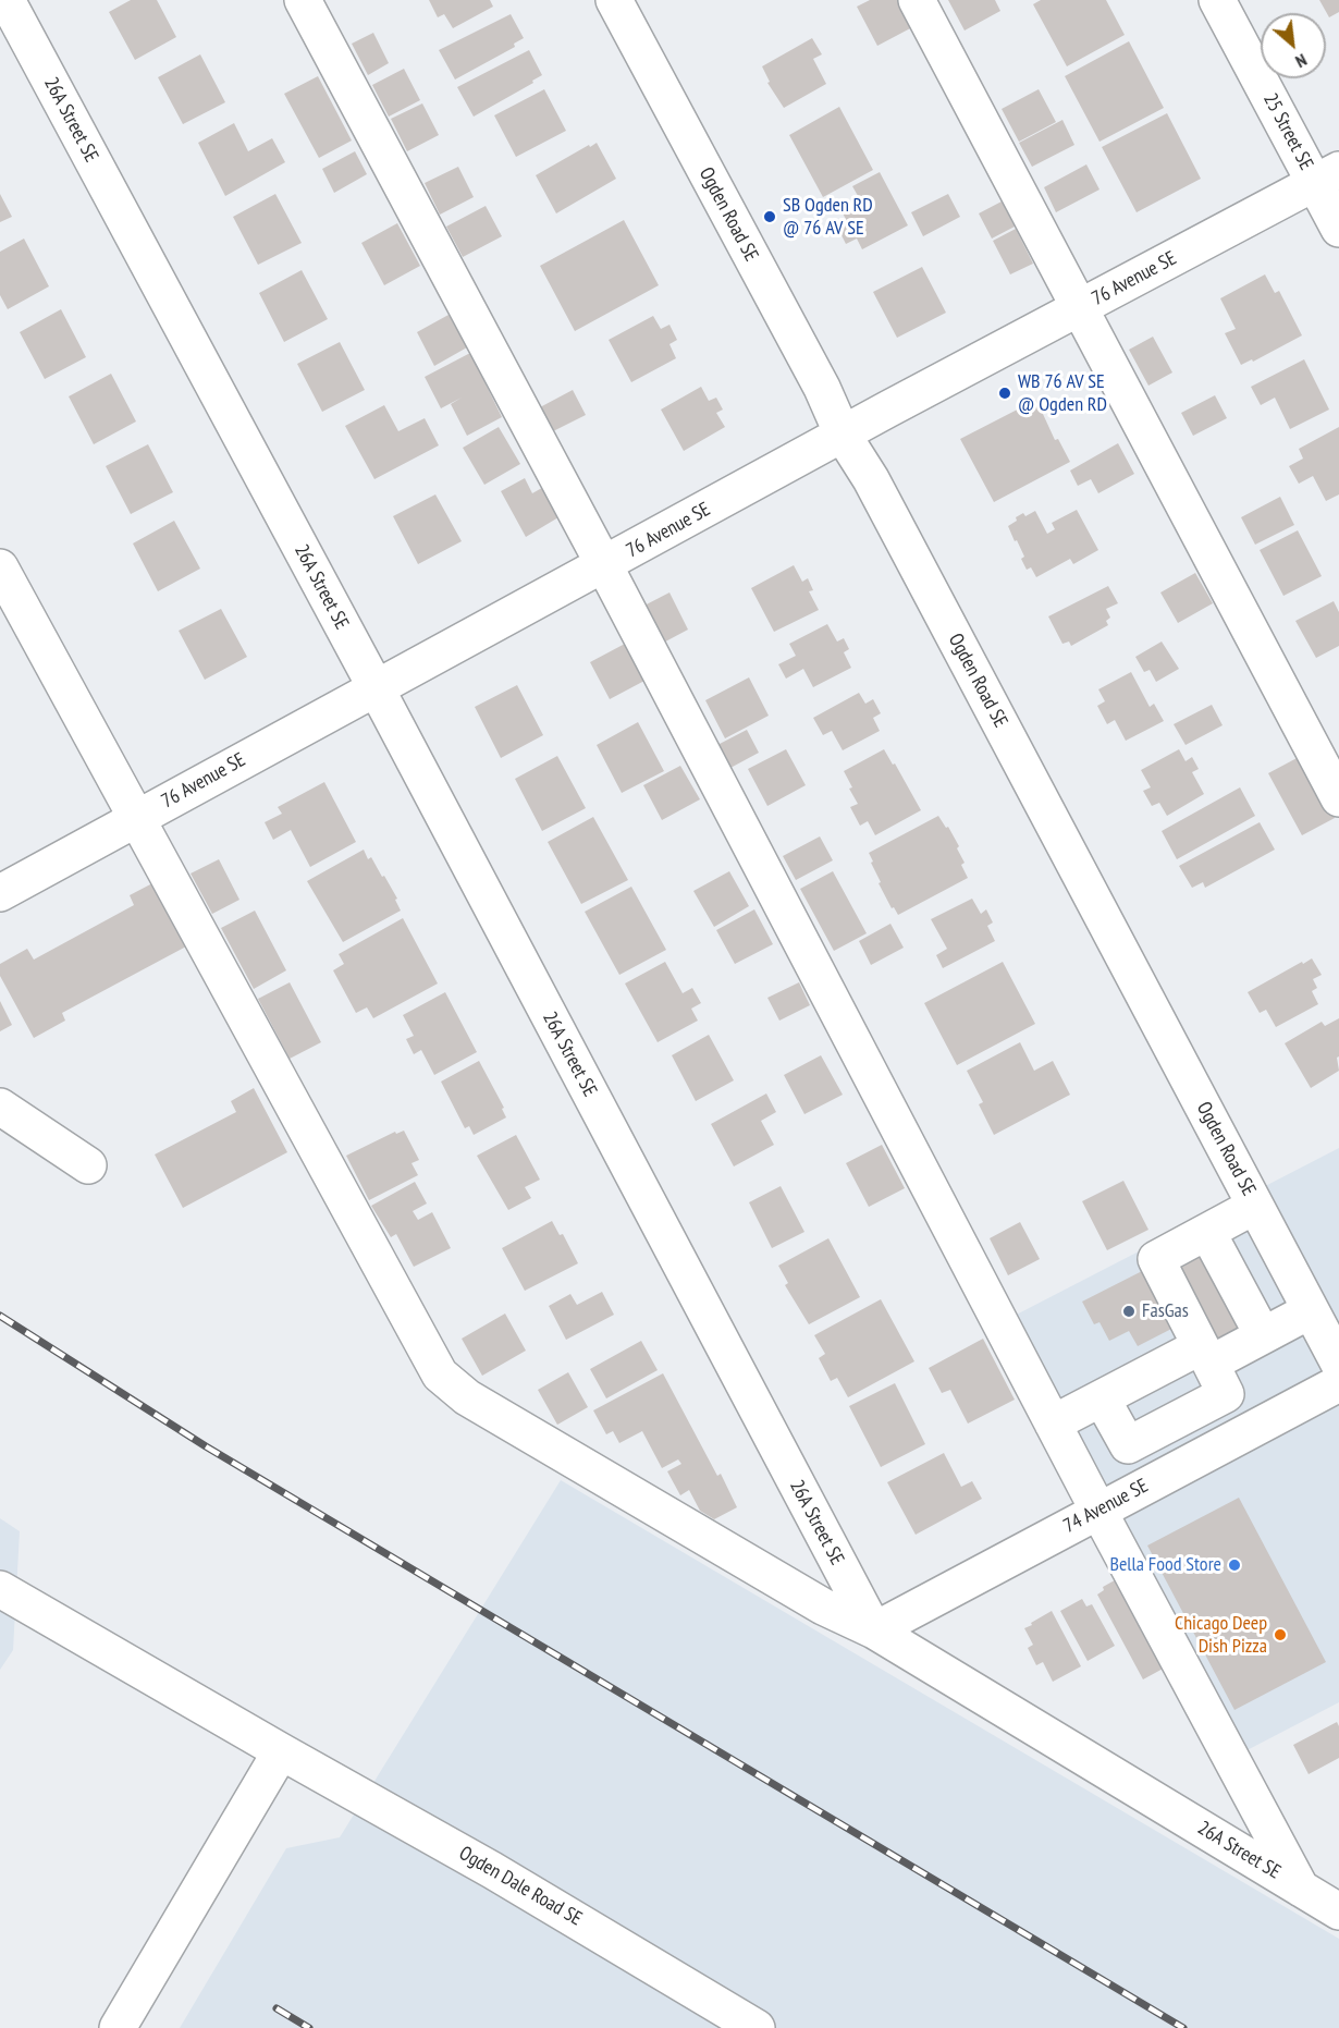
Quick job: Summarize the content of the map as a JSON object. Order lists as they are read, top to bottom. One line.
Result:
{"streets":{"street":["26A Street SE","25 Street SE","Ogden Road SE","76 Avenue SE","74 Avenue SE","Ogden Dale Road SE"]},"crossings":[["26A Street SE","76 Avenue SE"],["26A Street SE","74 Avenue SE"],["25 Street SE","76 Avenue SE"],["Ogden Road SE","76 Avenue SE"]],"places":["SB Ogden RD @ 76 AV SE","WB 76 AV SE @ Ogden RD","FasGas","Bella Food Store","Chicago Deep Dish Pizza"],"north":"bottom right"}
